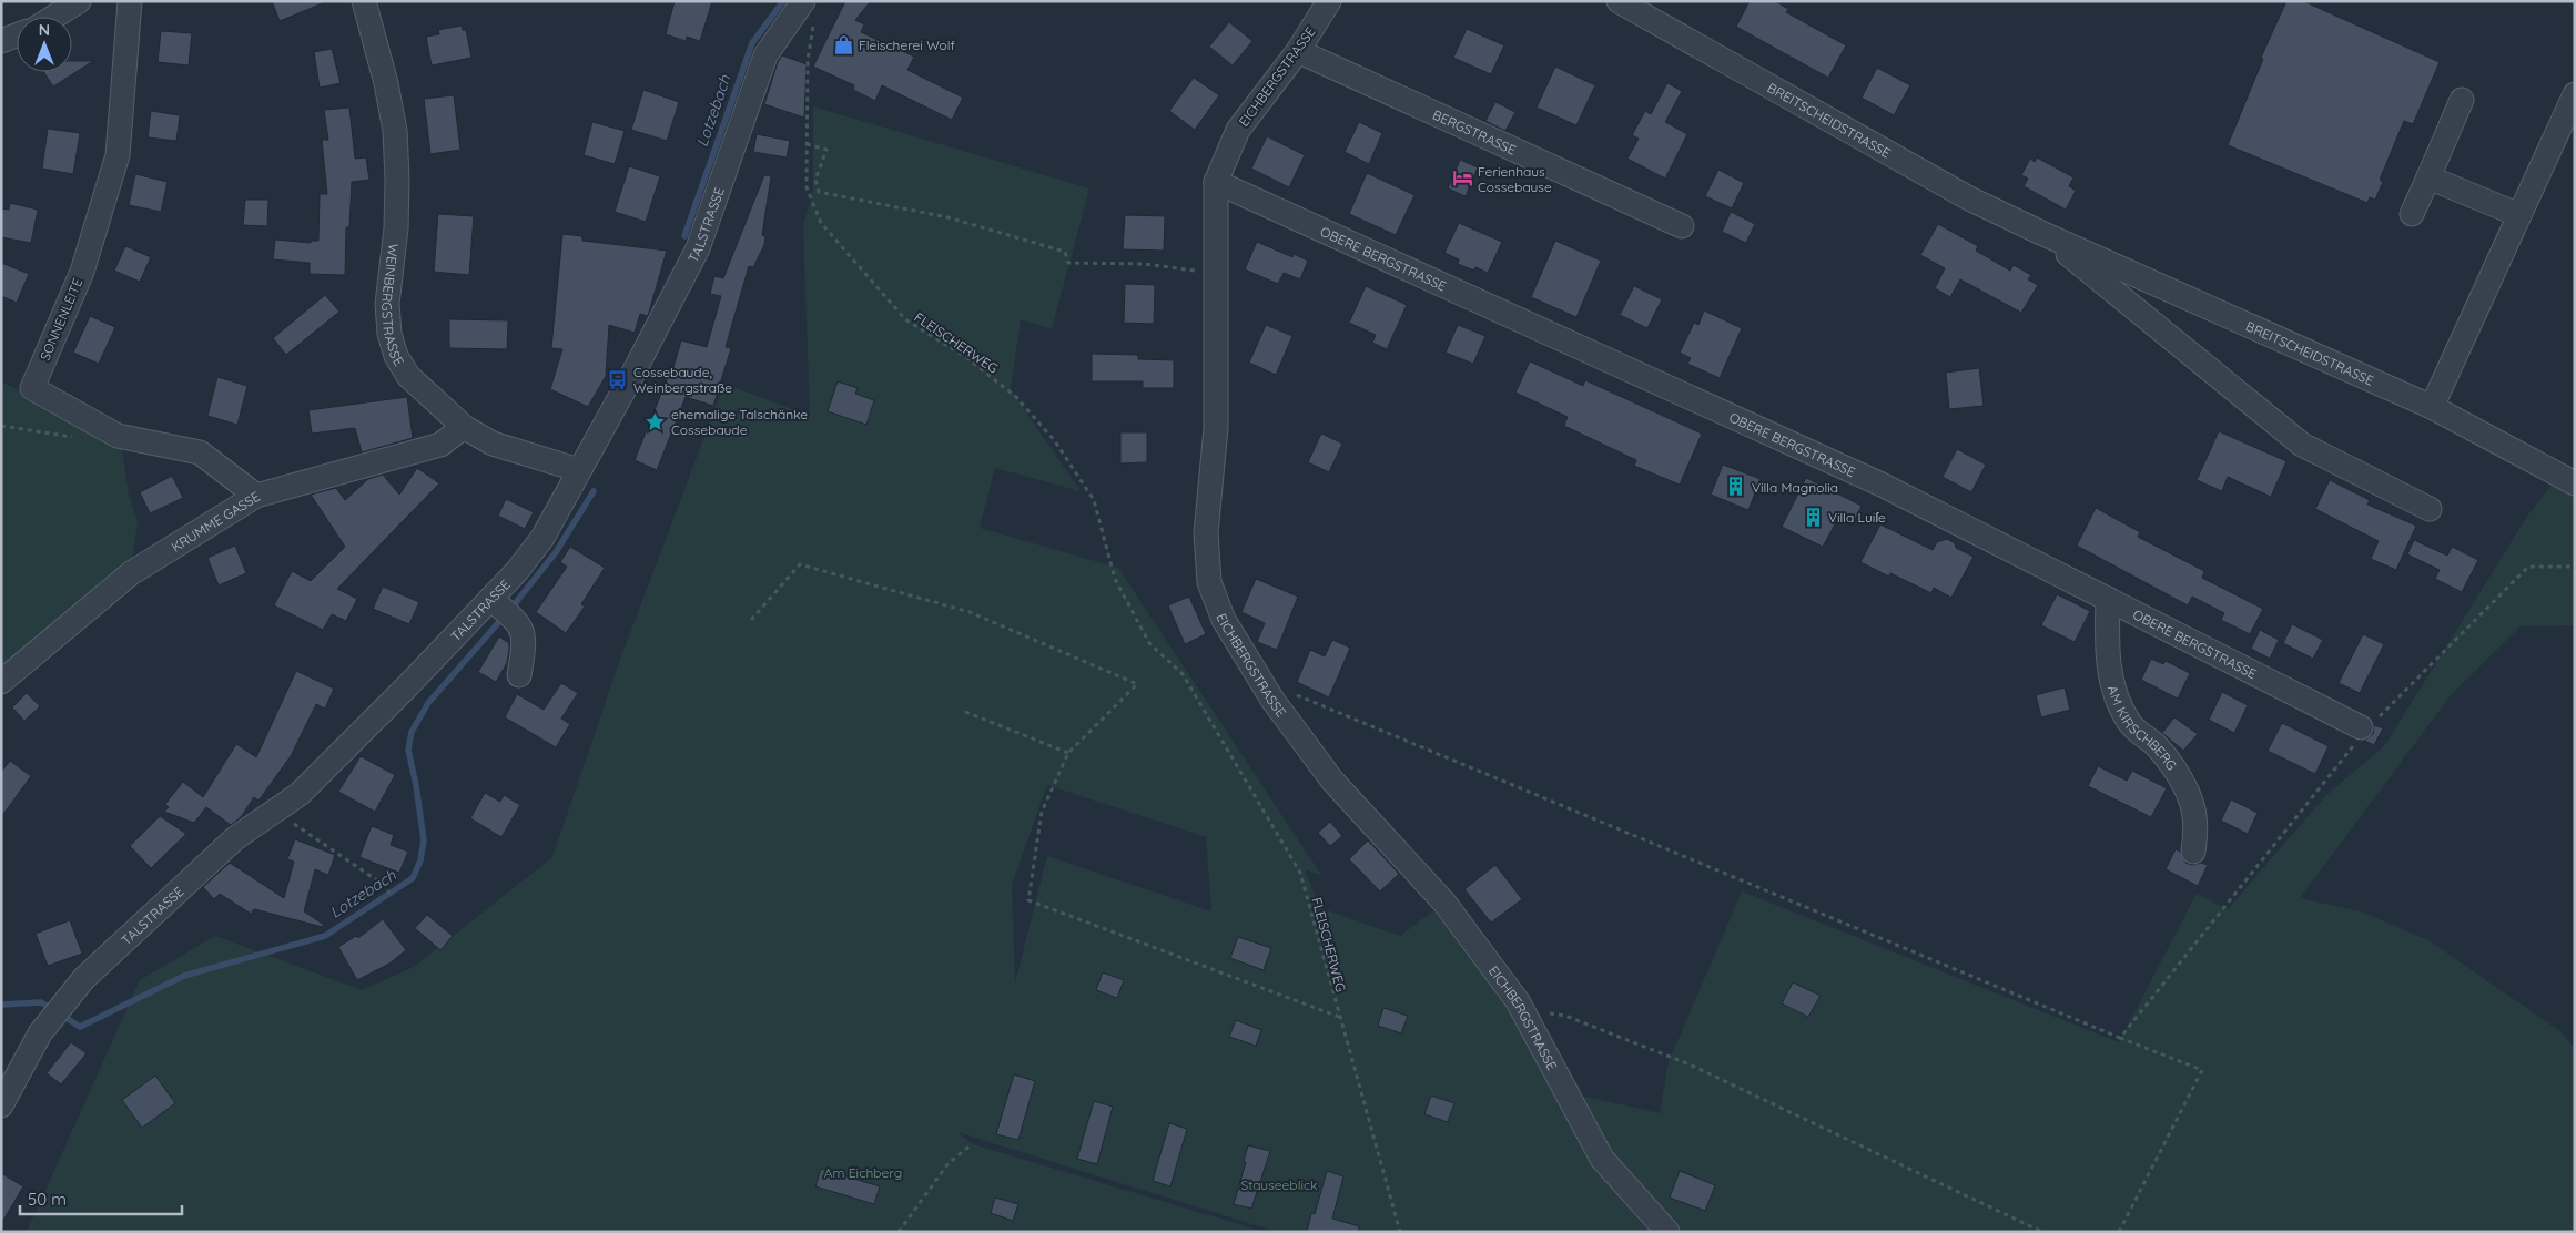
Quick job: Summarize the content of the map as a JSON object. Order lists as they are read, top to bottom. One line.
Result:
{"streets":{"street":["EICHBERGSTRASSE","BREITSCHEIDSTRASSE","BERGSTRASSE","TALSTRASSE","OBERE BERGSTRASSE","WEINBERGSTRASSE","SONNENLEITE","KRUMME GASSE","AM KIRSCHBERG"],"path":["FLEISCHERWEG"]},"crossings":[["EICHBERGSTRASSE","BERGSTRASSE"],["EICHBERGSTRASSE","OBERE BERGSTRASSE"],["TALSTRASSE","WEINBERGSTRASSE"],["TALSTRASSE","FLEISCHERWEG"],["OBERE BERGSTRASSE","AM KIRSCHBERG"],["WEINBERGSTRASSE","KRUMME GASSE"],["SONNENLEITE","KRUMME GASSE"]],"water":["Lotzebach"],"parks":["Am Eichberg","Stauseeblick"],"places":{"shop":["Fleischerei Wolf"],"hotel":["Ferienhaus Cossebause"],"bus stop":["Cossebaude, Weinbergstraße"],"place":["ehemalige Talschänke Cossebaude"],"building":["Villa Magnolia","Villa Luiſe"]},"scale_bar":"50 m","north":"top"}
